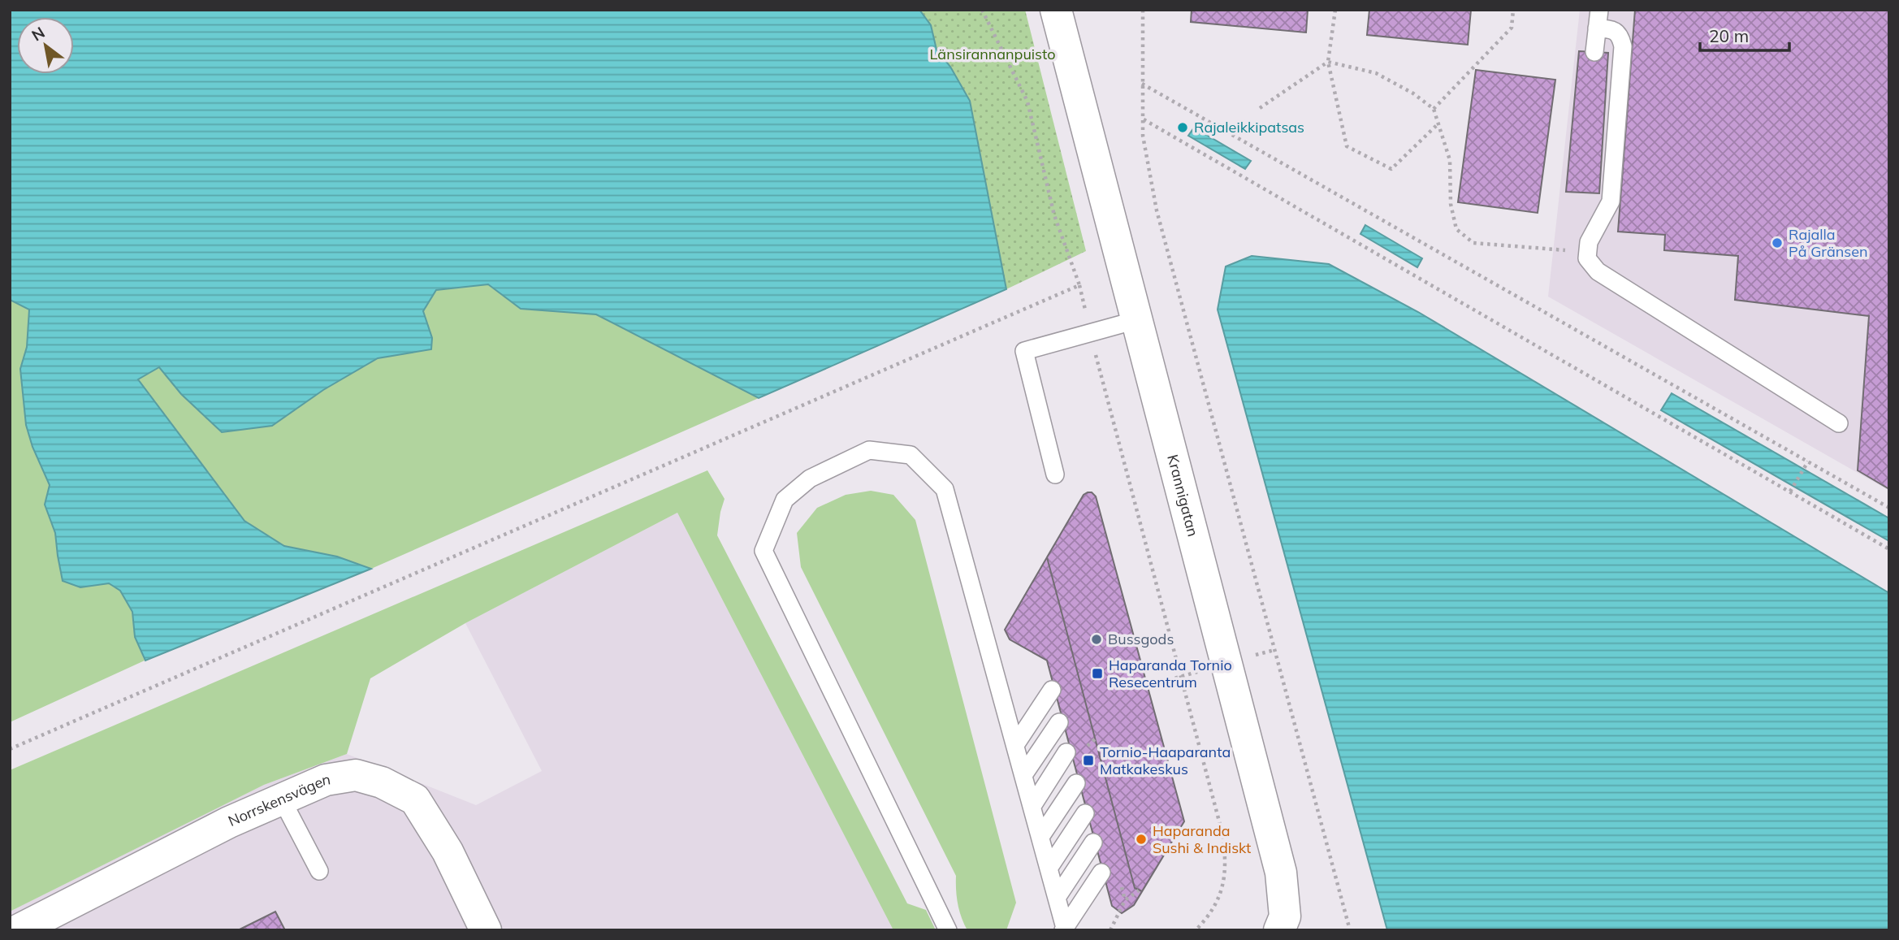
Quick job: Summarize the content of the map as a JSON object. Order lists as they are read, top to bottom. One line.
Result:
{"streets":{"street":["Krannigatan","Norrskensvägen"]},"parks":["Länsirannanpuisto"],"places":{"other":["Rajaleikkipatsas","Rajalla På Gränsen","Bussgods","Haparanda Sushi & Indiskt"],"transit":["Haparanda Tornio Resecentrum","Tornio-Haaparanta Matkakeskus"]},"scale_bar":"20 m","north":"top left"}
